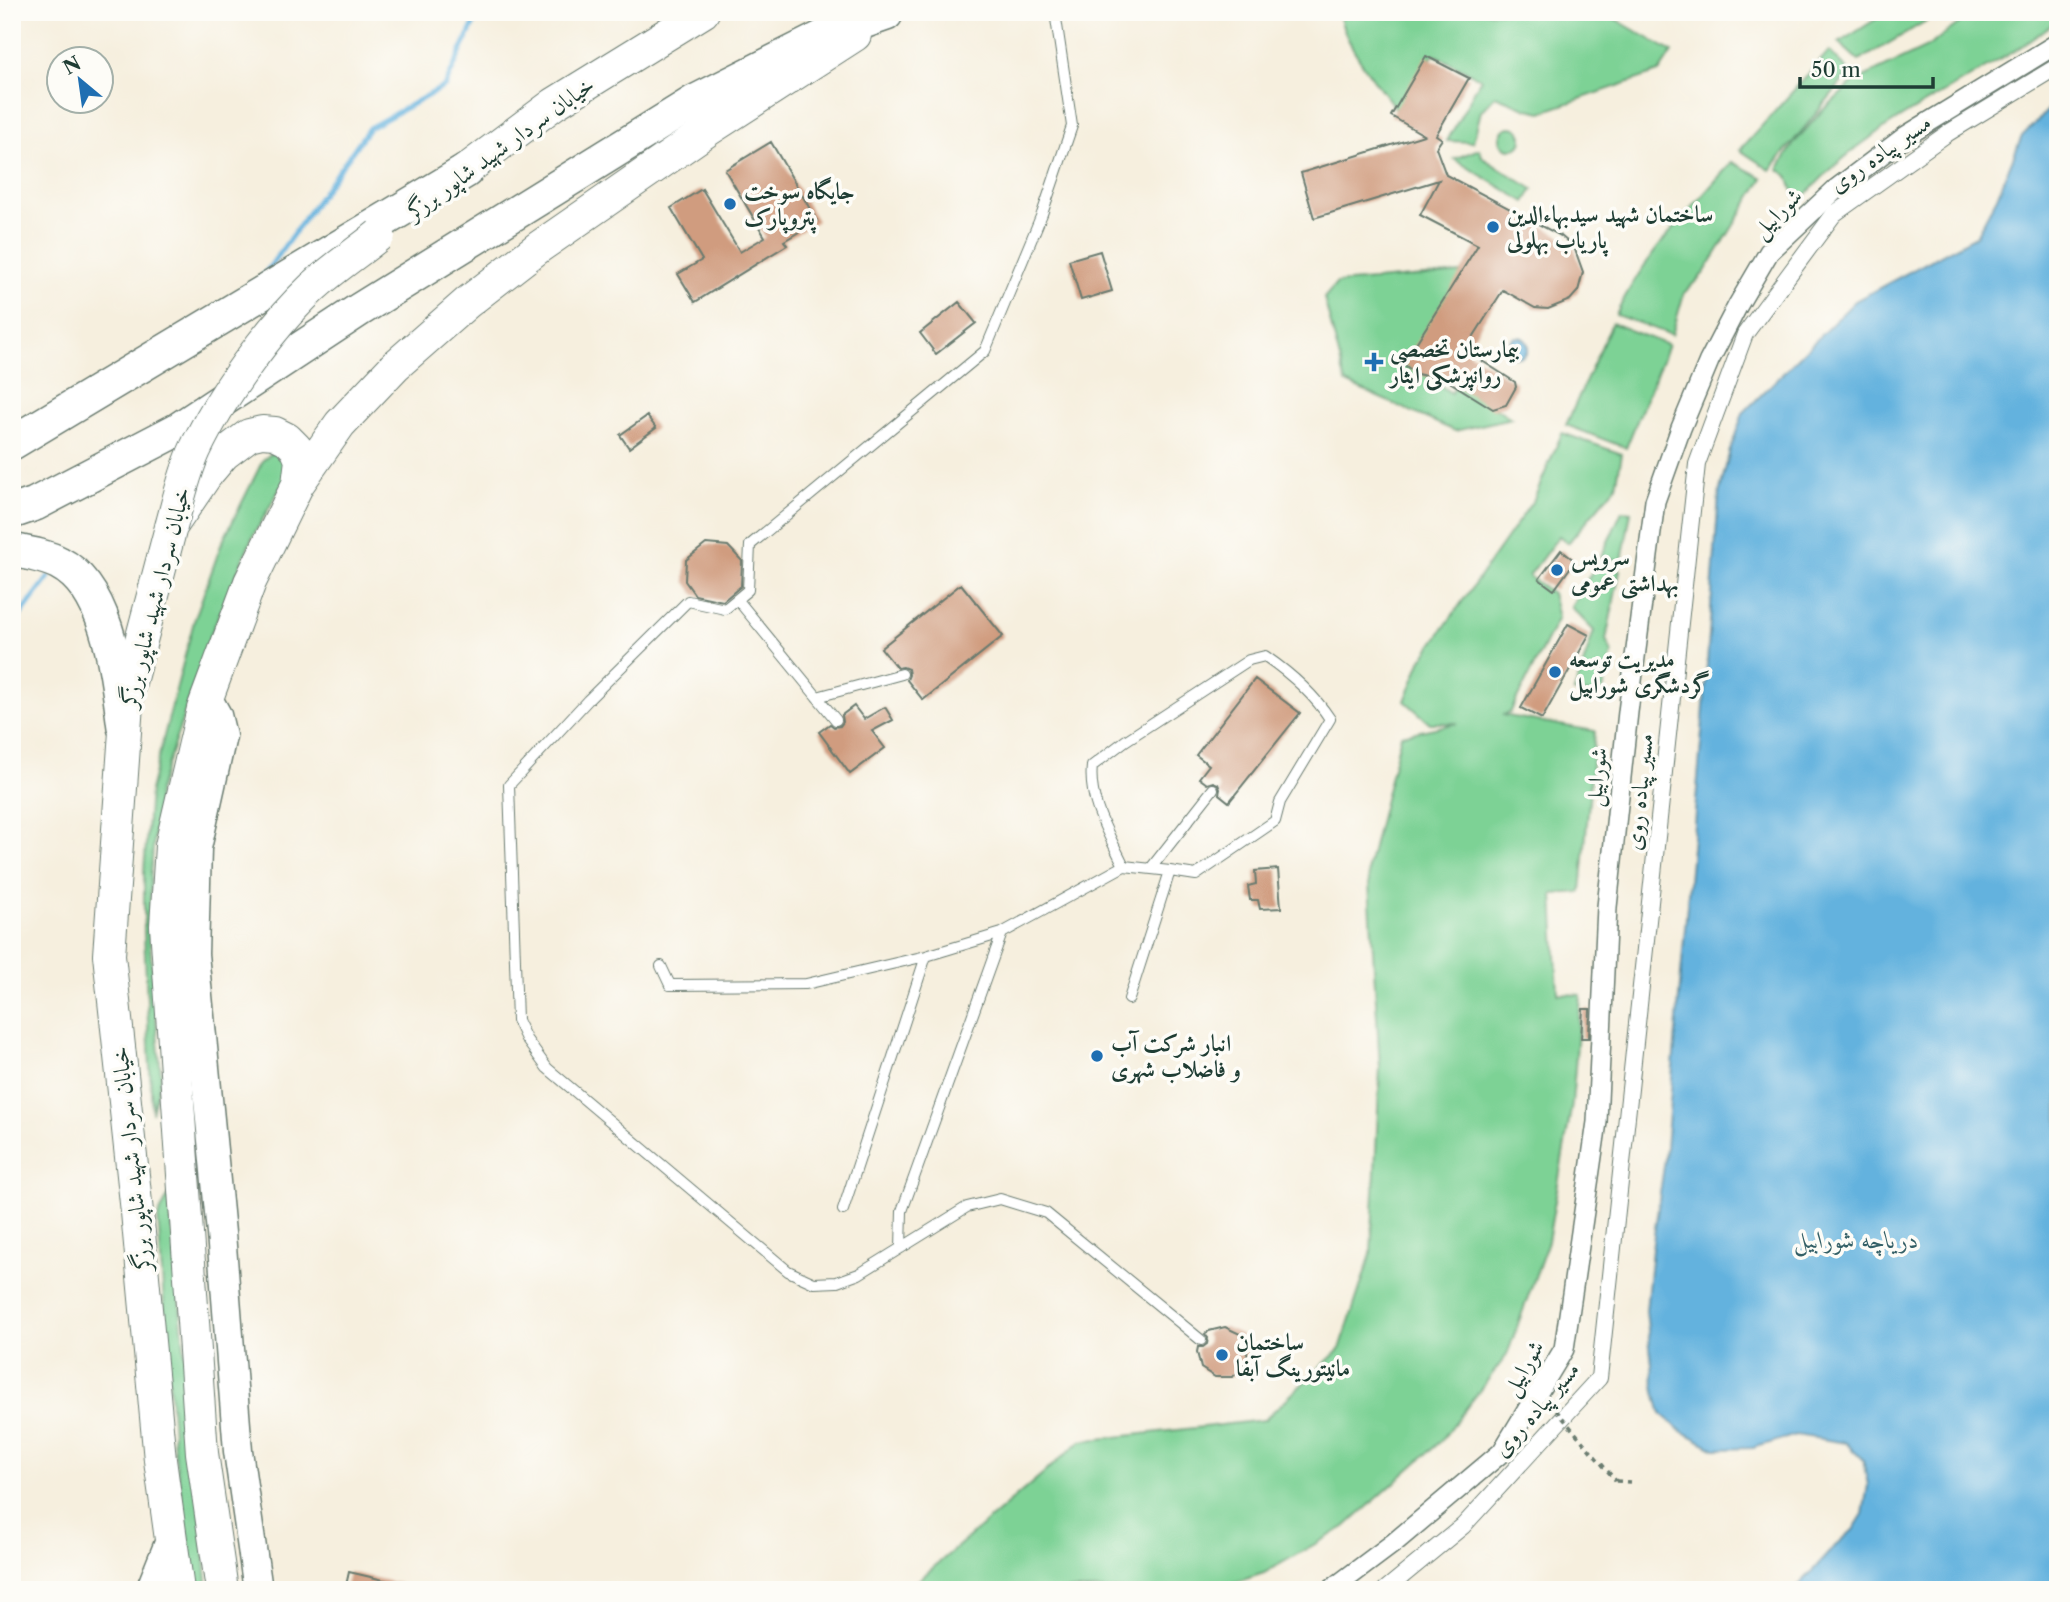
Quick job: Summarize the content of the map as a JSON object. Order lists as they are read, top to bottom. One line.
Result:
{"streets":{"main road":["خیابان سردار شهید شاپور برزگر"],"street":["مسیر پیاده روی","شورابیل"]},"water":["دریاچه شورابیل"],"places":{"other":["جایگاه سوخت پتروپارک","ساختمان شهید سیدبهاءالدین پاریاب بهلولی","سرویس بهداشتی عمومی","مدیریت توسعه گردشگری شورابیل","انبار شرکت آب و فاضلاب شهری","ساختمان مانیتورینگ آبفا"],"health":["بیمارستان تخصصی روانپزشکی ایثار"]},"scale_bar":"50 m","north":"top left"}
